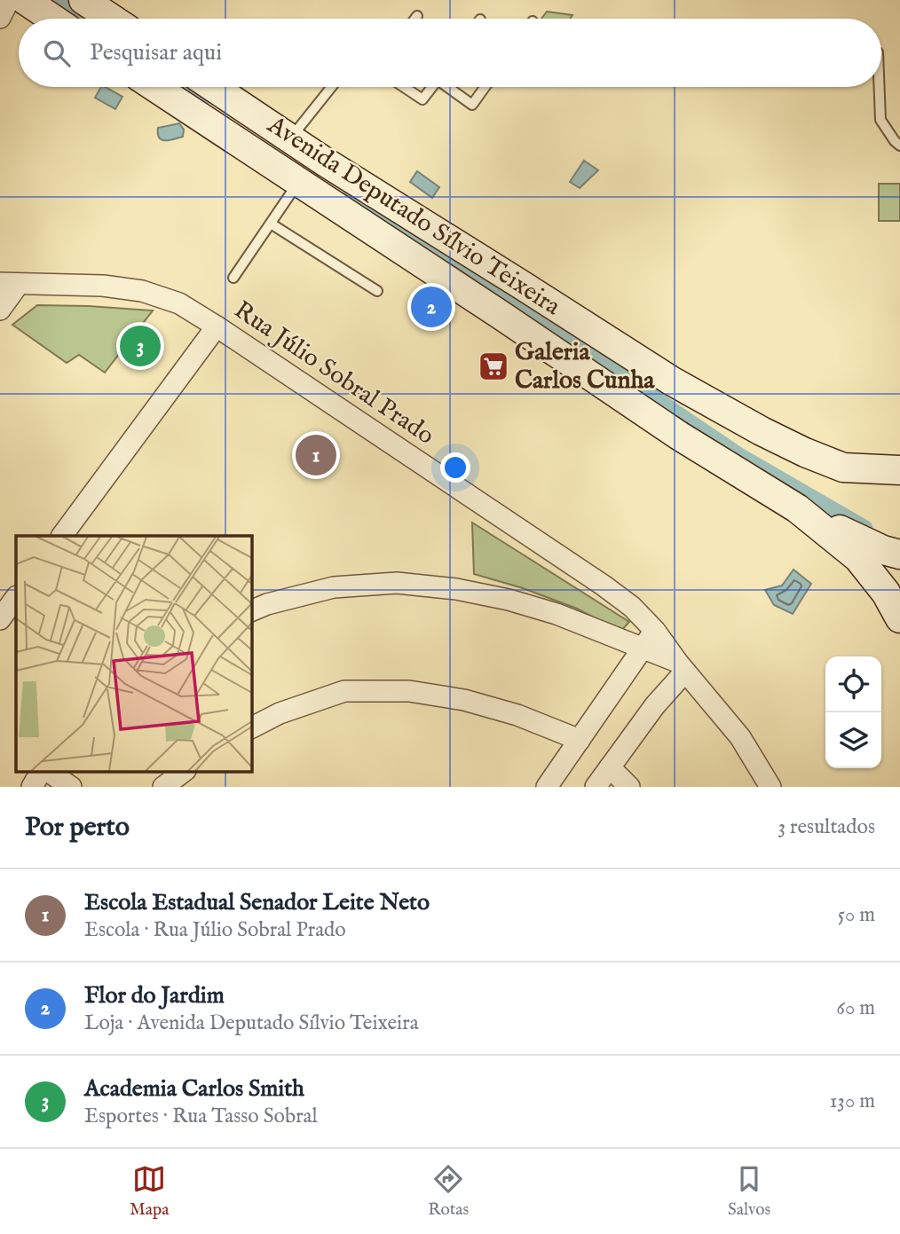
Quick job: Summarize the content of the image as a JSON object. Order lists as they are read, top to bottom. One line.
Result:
{"streets":{"main road":["Avenida Deputado Sílvio Teixeira"],"street":["Rua Júlio Sobral Prado"]},"places":{"supermarket":["Galeria Carlos Cunha"]},"page":{"search":"Pesquisar aqui","pins":["2","3","1"],"heading":["Por perto","3 resultados"],"list":[{"mark":"1","name":"Escola Estadual Senador Leite Neto","note":"Escola · Rua Júlio Sobral Prado","value":"50 m"},{"mark":"2","name":"Flor do Jardim","note":"Loja · Avenida Deputado Sílvio Teixeira","value":"60 m"},{"mark":"3","name":"Academia Carlos Smith","note":"Esportes · Rua Tasso Sobral","value":"130 m"}],"nav":["Mapa","Rotas","Salvos"]}}
